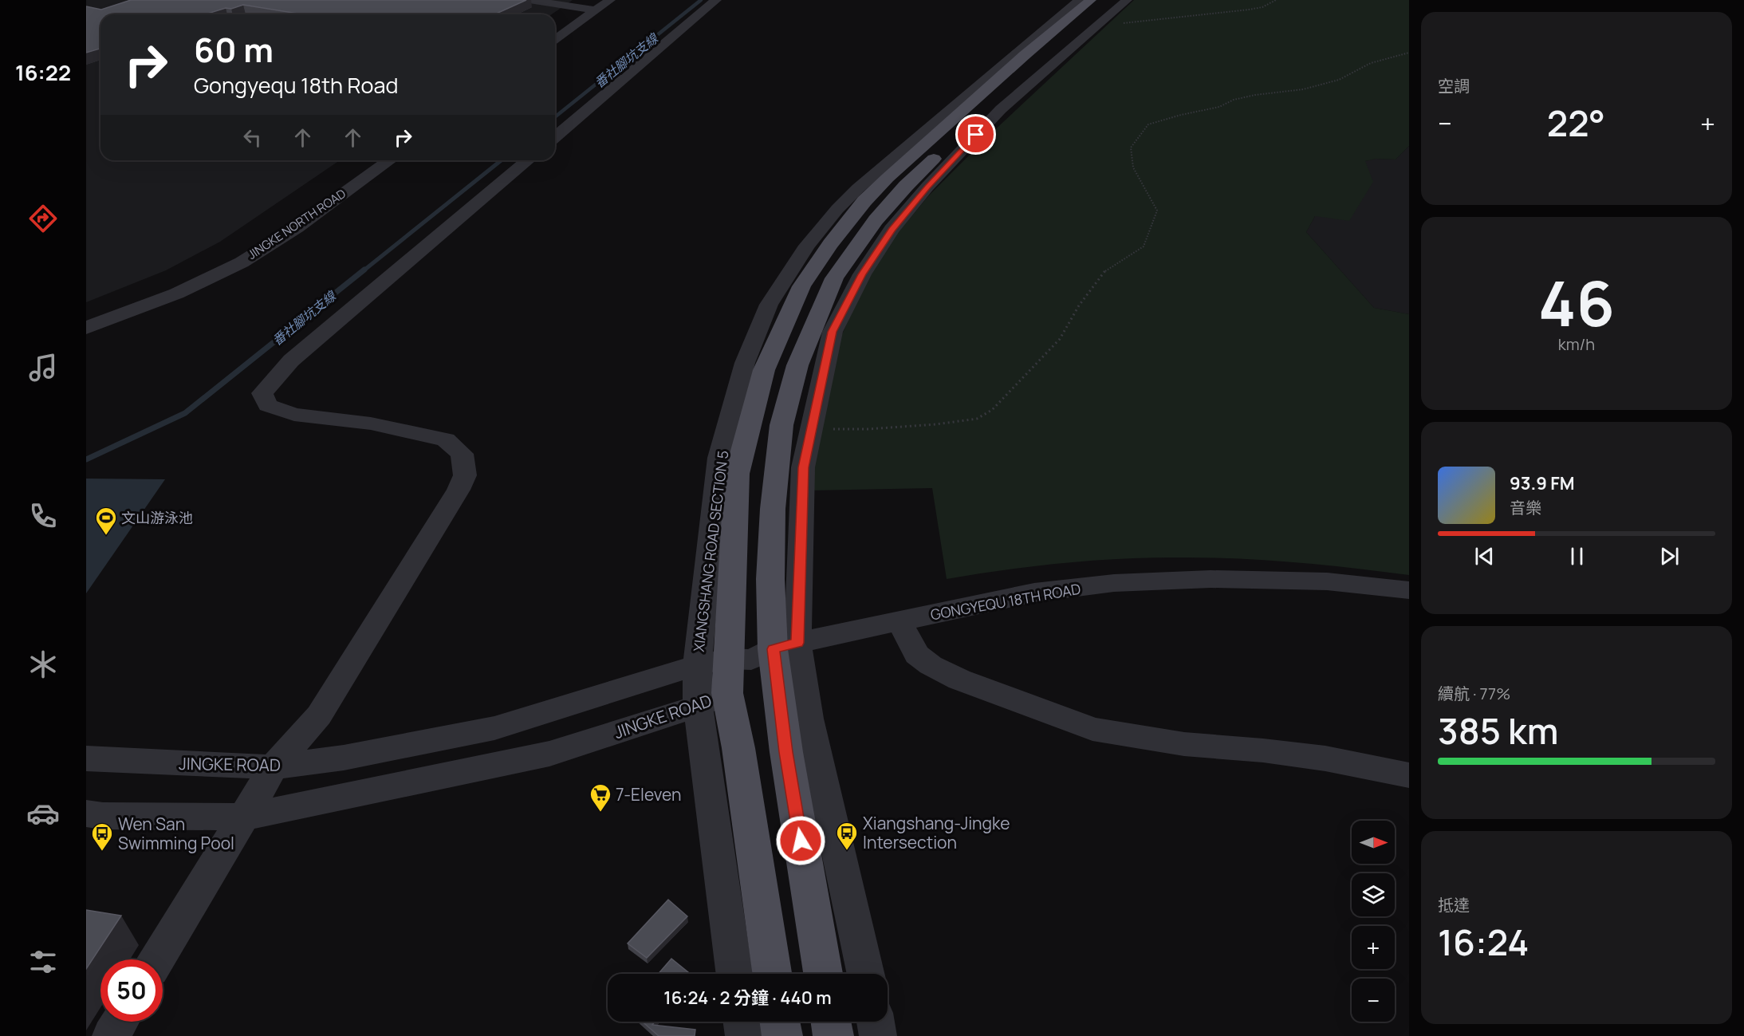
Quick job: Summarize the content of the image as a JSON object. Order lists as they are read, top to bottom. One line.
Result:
{"streets":{"main road":["XIANGSHANG ROAD SECTION 5"],"street":["JINGKE NORTH ROAD","GONGYEQU 18TH ROAD","JINGKE ROAD"]},"crossings":[["XIANGSHANG ROAD SECTION 5","GONGYEQU 18TH ROAD"],["XIANGSHANG ROAD SECTION 5","JINGKE ROAD"],["GONGYEQU 18TH ROAD","JINGKE ROAD"]],"water":["番社腳坑支線"],"places":{"sports":["文山游泳池"],"supermarket":["7-Eleven"],"bus stop":["Xiangshang-Jingke Intersection","Wen San Swimming Pool"]},"north":"right","page":{"tabs":"16:22","tile":["空調",["46","km/h"],["續航 · 77%","385 km"],["抵達","16:24"]],"turn":["60 m","Gongyequ 18th Road"],"heat":["−","22°","+"],"song":["93.9 FM","音樂"],"map_buttons":["+","−"],"limit":"50","trip":"16:24 · 2 分鐘 · 440 m"}}
